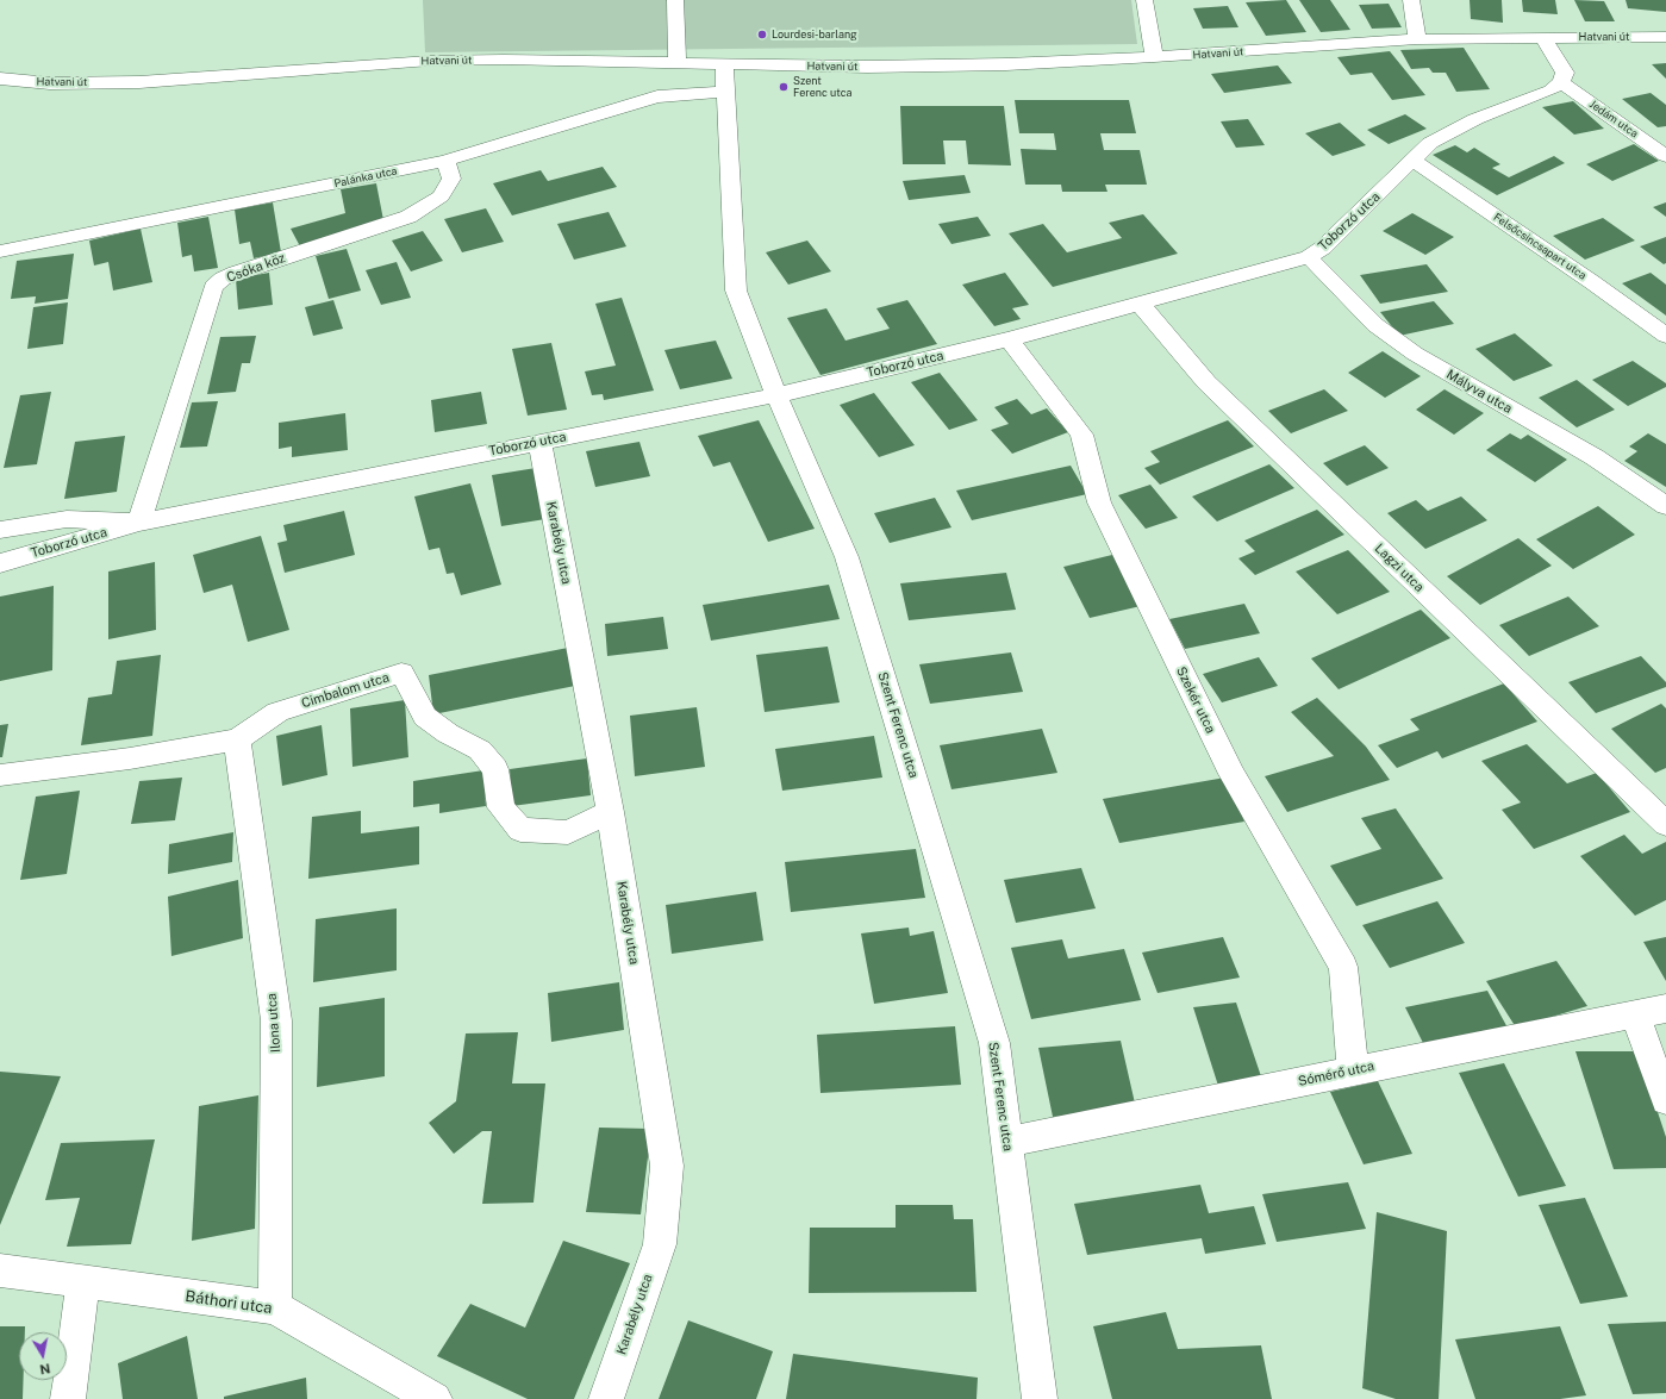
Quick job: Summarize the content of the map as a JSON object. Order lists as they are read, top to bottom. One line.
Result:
{"streets":{"street":["Hatvani út","Jedám utca","Palánka utca","Toborzó utca","Felsőcsincsapart utca","Csóka köz","Mályva utca","Karabély utca","Lagzi utca","Cimbalom utca","Szekér utca","Szent Ferenc utca","Ilona utca","Sómérő utca","Báthori utca"]},"crossings":[["Hatvani út","Szent Ferenc utca"],["Jedám utca","Toborzó utca"],["Palánka utca","Csóka köz"],["Palánka utca","Szent Ferenc utca"],["Toborzó utca","Felsőcsincsapart utca"],["Toborzó utca","Csóka köz"],["Toborzó utca","Mályva utca"],["Toborzó utca","Karabély utca"],["Toborzó utca","Lagzi utca"],["Toborzó utca","Szekér utca"],["Toborzó utca","Szent Ferenc utca"],["Karabély utca","Cimbalom utca"],["Cimbalom utca","Ilona utca"],["Szekér utca","Sómérő utca"],["Szent Ferenc utca","Sómérő utca"],["Ilona utca","Báthori utca"]],"places":["Lourdesi-barlang","Szent Ferenc utca"],"north":"bottom"}
